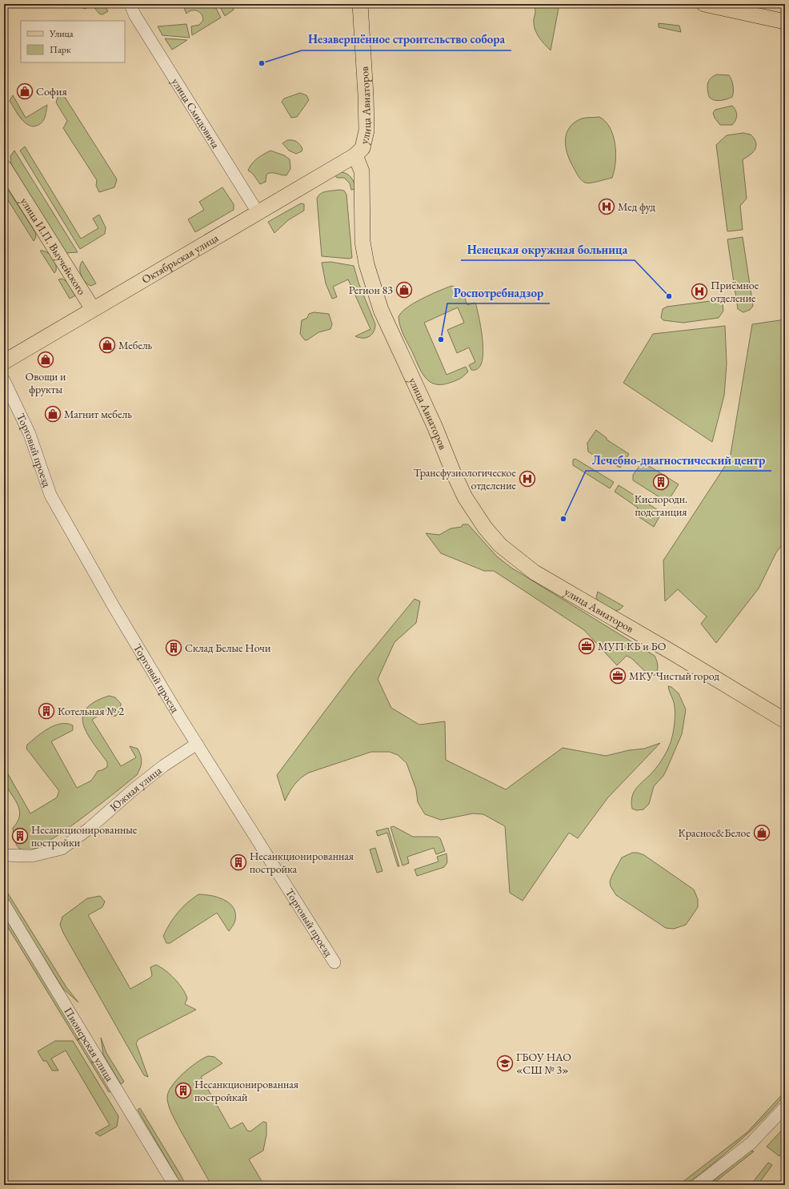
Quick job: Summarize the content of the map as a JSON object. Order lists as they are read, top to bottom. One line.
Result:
{"streets":{"main road":["улица Авиаторов","улица И.П. Выучейского","Октябрьская улица"],"street":["улица Смидовича","Торговый проезд","Южная улица","Пионерская улица"]},"crossings":[["улица Авиаторов","Октябрьская улица"],["улица Смидовича","Октябрьская улица"],["улица И.П. Выучейского","Октябрьская улица"],["Торговый проезд","Южная улица"]],"places":{"other":["Незавершённое строительство собора","Ненецкая окружная больница","Роспотребнадзор","Лечебно-диагностический центр"],"shop":["София","Регион 83","Мебель","Овощи и фрукты","Магнит мебель","Красное&Белое"],"hospital":["Мед фуд","Приёмное отделение","Трансфузиологическое отделение"],"building":["Кислородн. подстанция","Склад Белые Ночи","Котельная № 2","Несанкционированные постройки","Несанкционированная постройка","Несанкционированная постройкай"],"office":["МУП КБ и БО","МКУ Чистый город"],"school or university":["ГБОУ НАО «СШ № 3»"]},"legend":["Улица","Парк"]}
